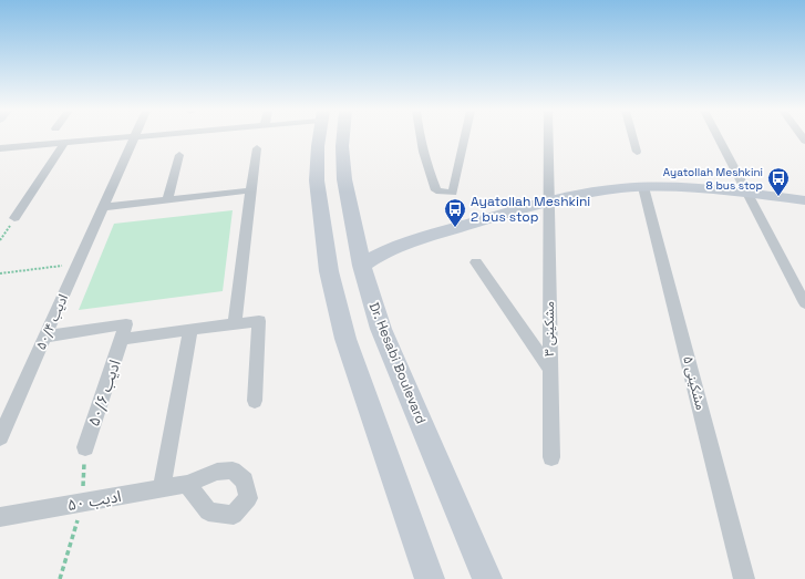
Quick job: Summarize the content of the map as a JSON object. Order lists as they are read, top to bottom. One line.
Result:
{"streets":{"main road":["Dr. Hesabi Boulevard"],"street":["ادیب ۵۰/۴","مشکینی ۳","مشکینی ۵","ادیب ۵۰/۶","ادیب ۵۰"]},"places":{"bus stop":["Ayatollah Meshkini 8 bus stop","Ayatollah Meshkini 2 bus stop"]}}
